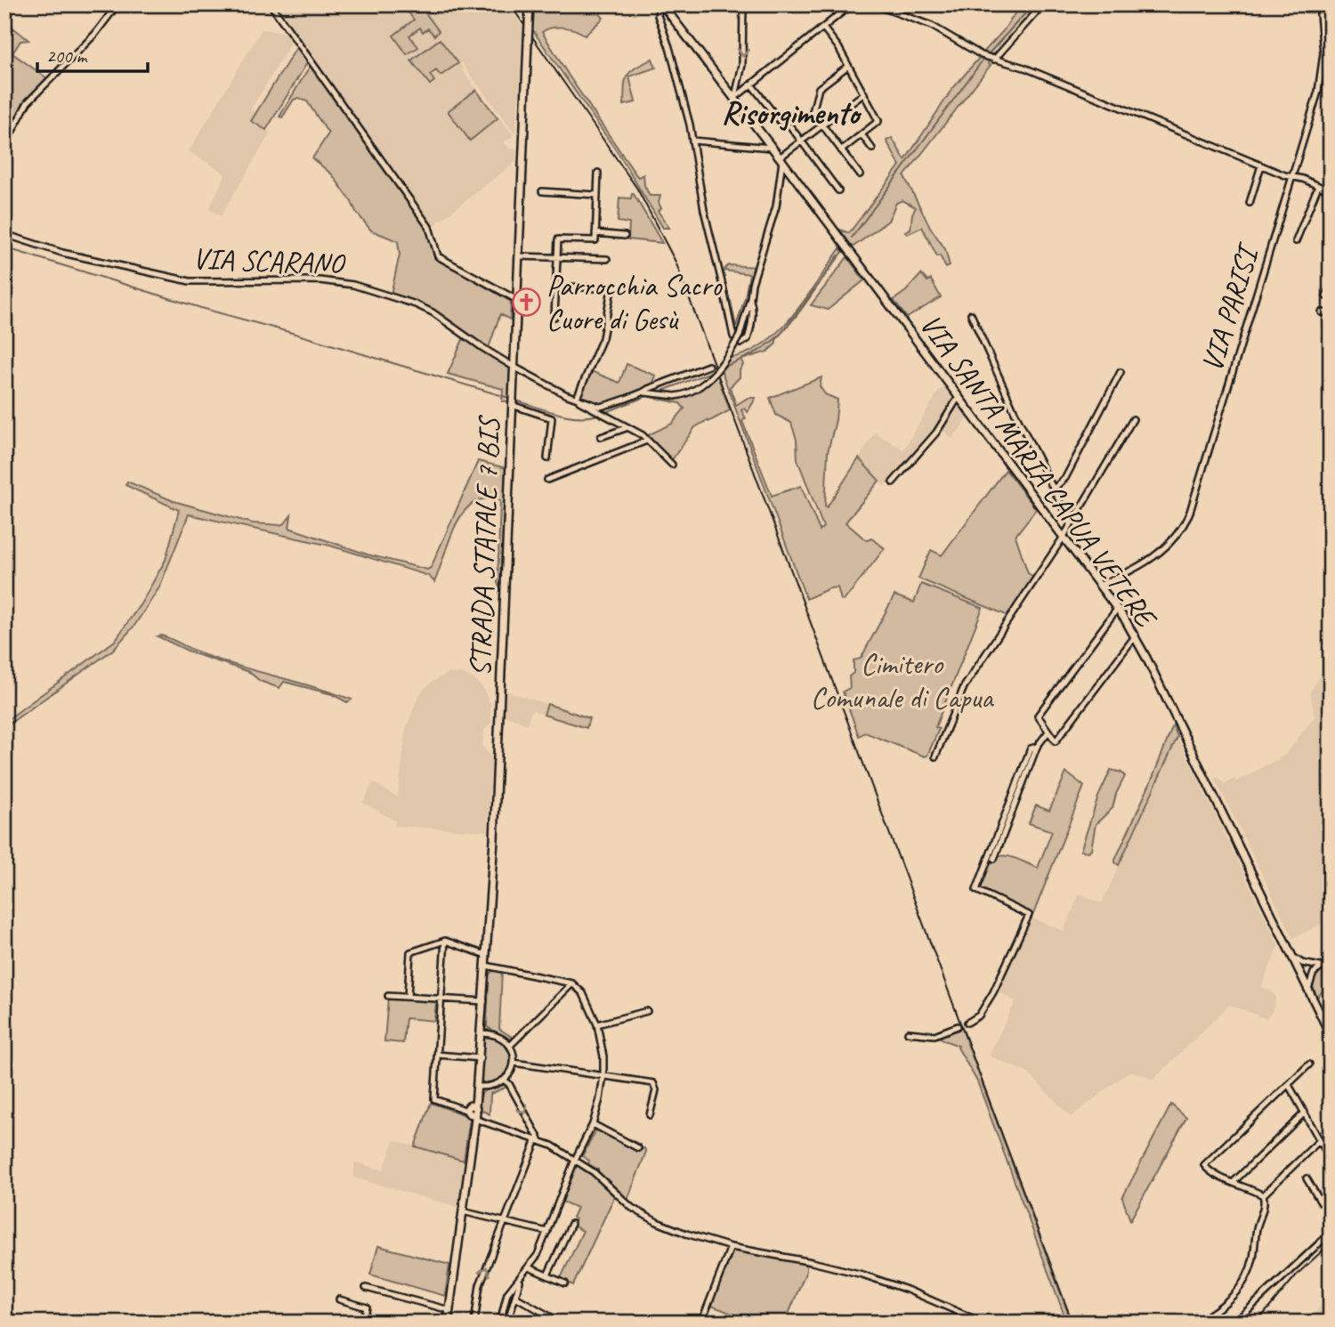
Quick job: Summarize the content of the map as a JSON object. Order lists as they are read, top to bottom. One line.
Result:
{"streets":{"main road":["VIA SANTA MARIA CAPUA VETERE","STRADA STATALE 7 BIS"],"street":["VIA SCARANO","VIA PARISI"]},"crossings":[["VIA SCARANO","STRADA STATALE 7 BIS"],["VIA PARISI","VIA SANTA MARIA CAPUA VETERE"]],"districts":["Risorgimento"],"parks":["Cimitero Comunale di Capua"],"places":{"church":["Parrocchia Sacro Cuore di Gesù"]},"scale_bar":"200 m"}
